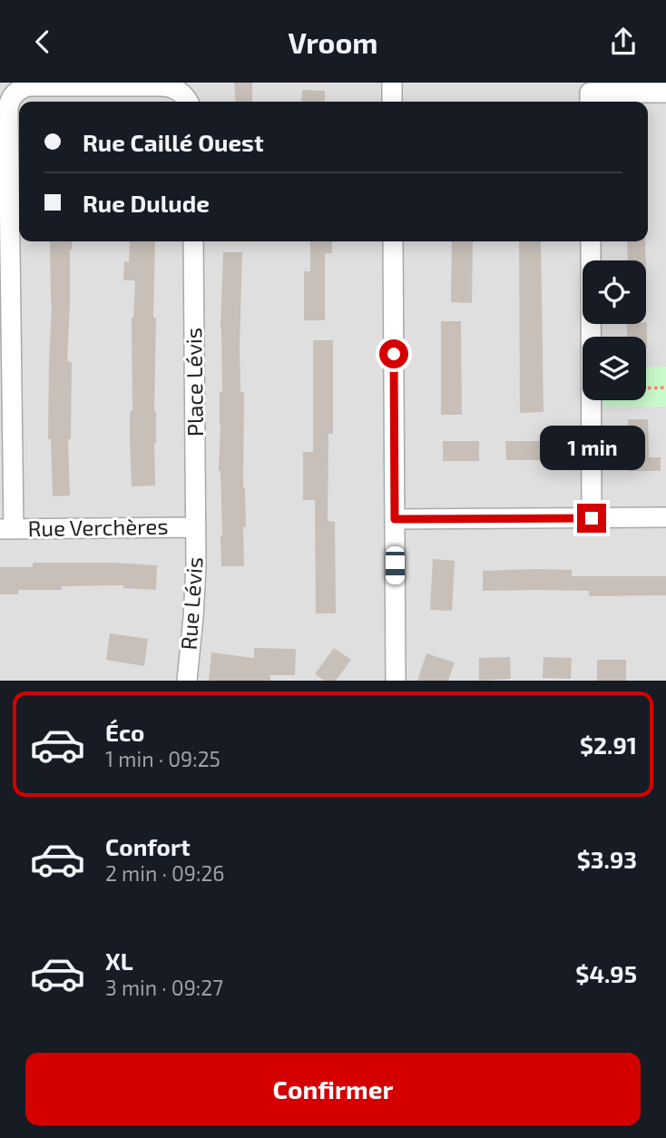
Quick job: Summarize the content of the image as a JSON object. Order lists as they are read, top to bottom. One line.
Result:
{"streets":{"street":["Place Lévis","Rue Verchères","Rue Lévis"]},"crossings":[["Place Lévis","Rue Verchères"],["Place Lévis","Rue Lévis"],["Rue Verchères","Rue Lévis"]],"page":{"header":"Vroom","banner":["Rue Caillé Ouest","Rue Dulude"],"bubble":"1 min","list":[{"name":"Éco","note":"1 min · 09:25","value":"$2.91"},{"name":"Confort","note":"2 min · 09:26","value":"$3.93"},{"name":"XL","note":"3 min · 09:27","value":"$4.95"}],"buttons":"Confirmer"}}
